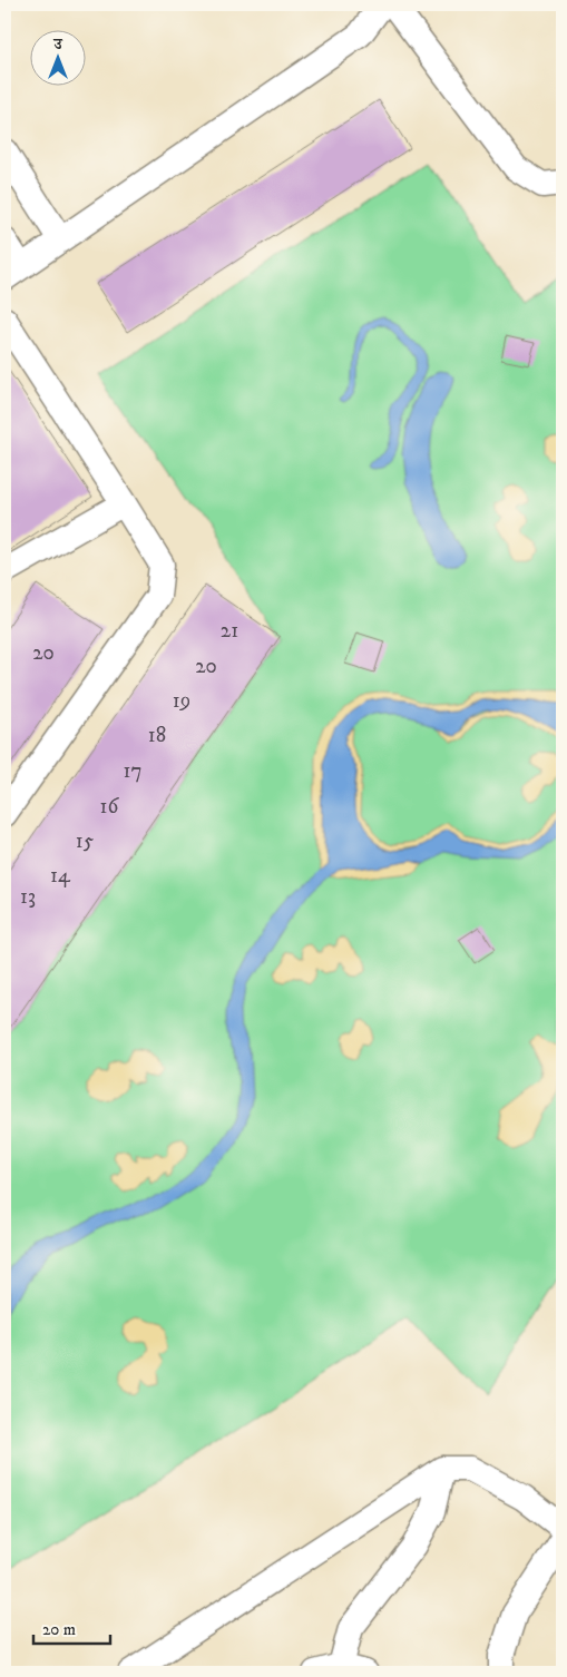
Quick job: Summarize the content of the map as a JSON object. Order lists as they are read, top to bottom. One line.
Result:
{"house_numbers":["21","20","20","19","18","17","16","15","14","13"],"scale_bar":"20 m","north":"top"}
